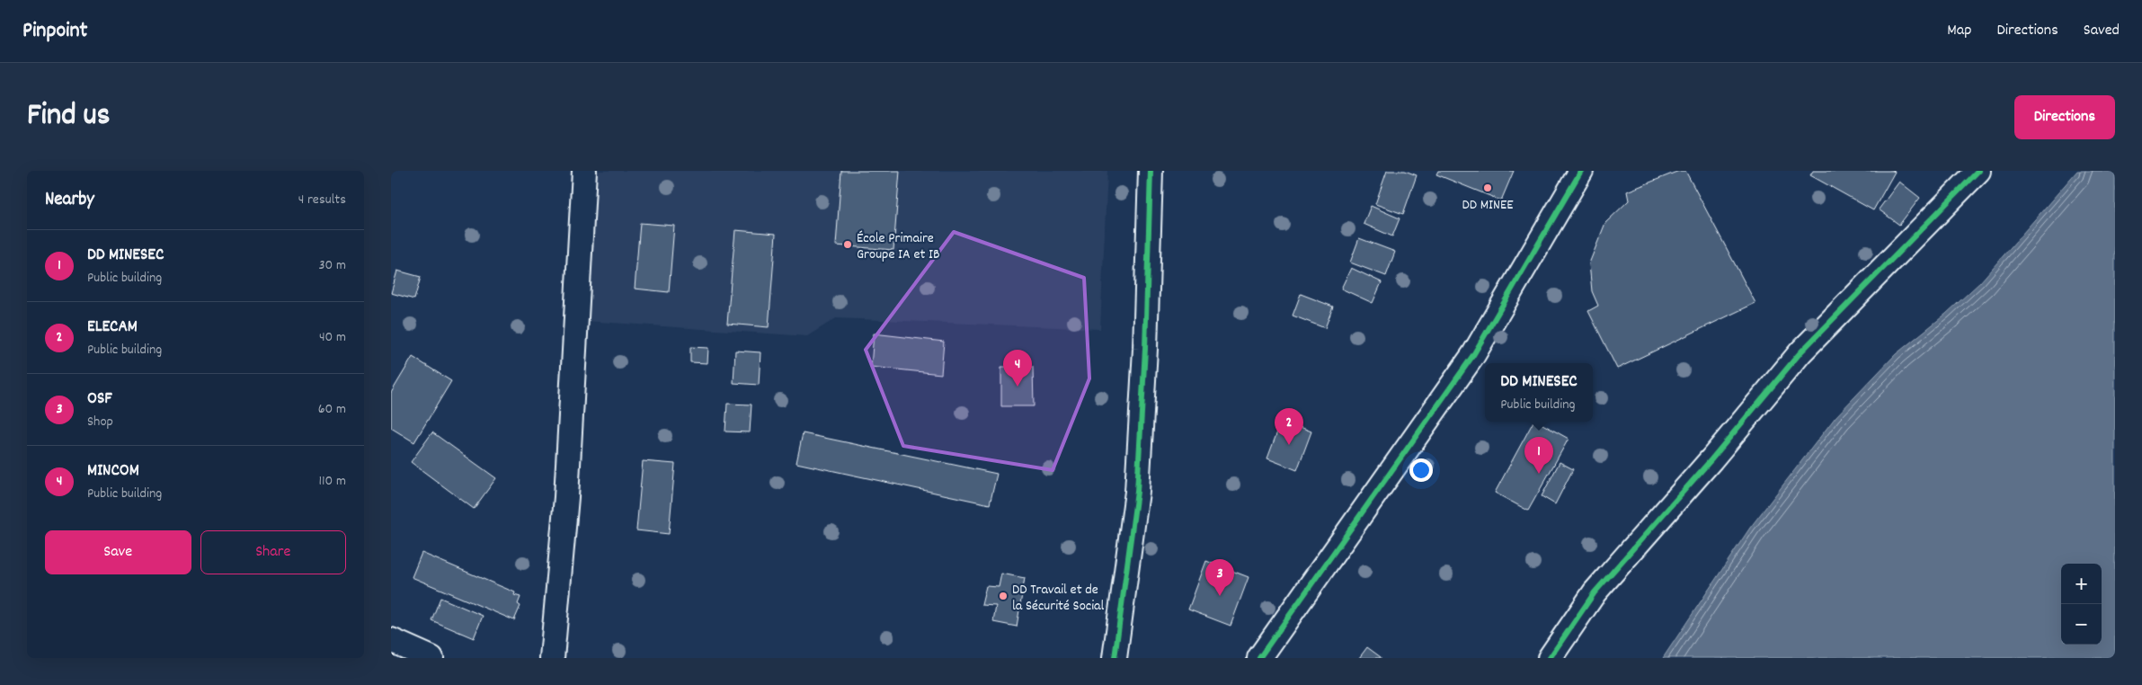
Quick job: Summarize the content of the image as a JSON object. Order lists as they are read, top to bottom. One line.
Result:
{"places":["DD MINEE","École Primaire Groupe IA et IB","DD Travail et de la Sécurité Social"],"page":{"header":"Pinpoint","nav":["Map","Directions","Saved"],"title":"Find us","buttons":["Directions",["Save","Share"]],"heading":["Nearby","4 results"],"list":[{"mark":"1","name":"DD MINESEC","note":"Public building","value":"30 m"},{"mark":"2","name":"ELECAM","note":"Public building","value":"40 m"},{"mark":"3","name":"OSF","note":"Shop","value":"60 m"},{"mark":"4","name":"MINCOM","note":"Public building","value":"110 m"}],"pins":["4","2","1","3"],"popup":["DD MINESEC","Public building"],"map_buttons":["+","−"]}}
